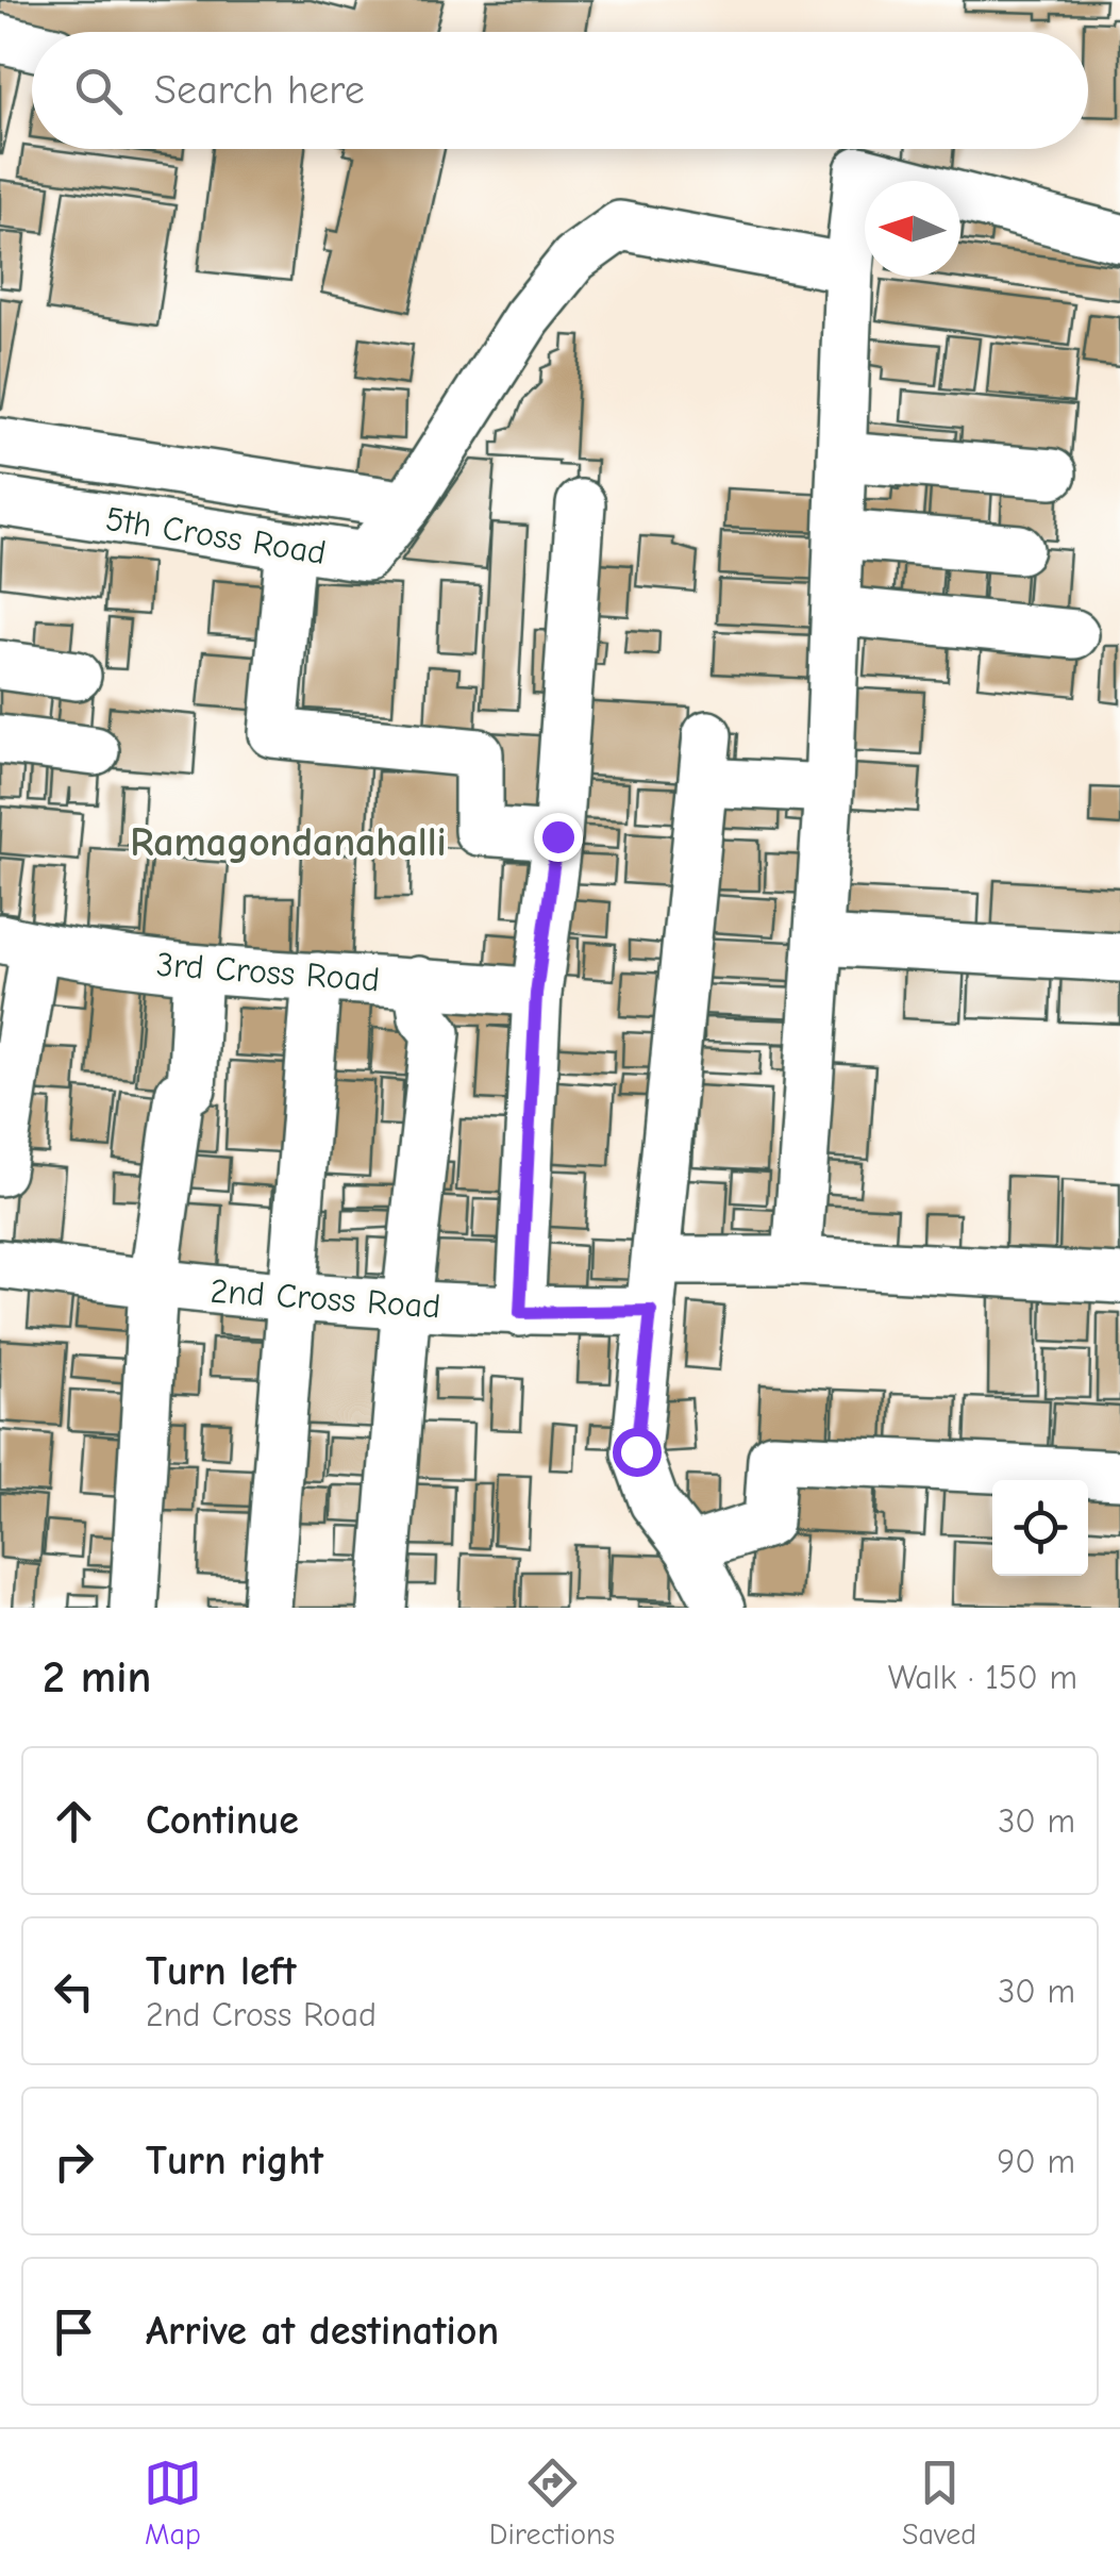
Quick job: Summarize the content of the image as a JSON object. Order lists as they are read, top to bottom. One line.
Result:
{"streets":{"street":["5th Cross Road","3rd Cross Road","2nd Cross Road"]},"districts":["Ramagondanahalli"],"north":"left","page":{"search":"Search here","heading":["2 min","Walk · 150 m"],"list":[["Continue","30 m"],["Turn left","2nd Cross Road","30 m"],["Turn right","90 m"],"Arrive at destination"],"nav":["Map","Directions","Saved"]}}
